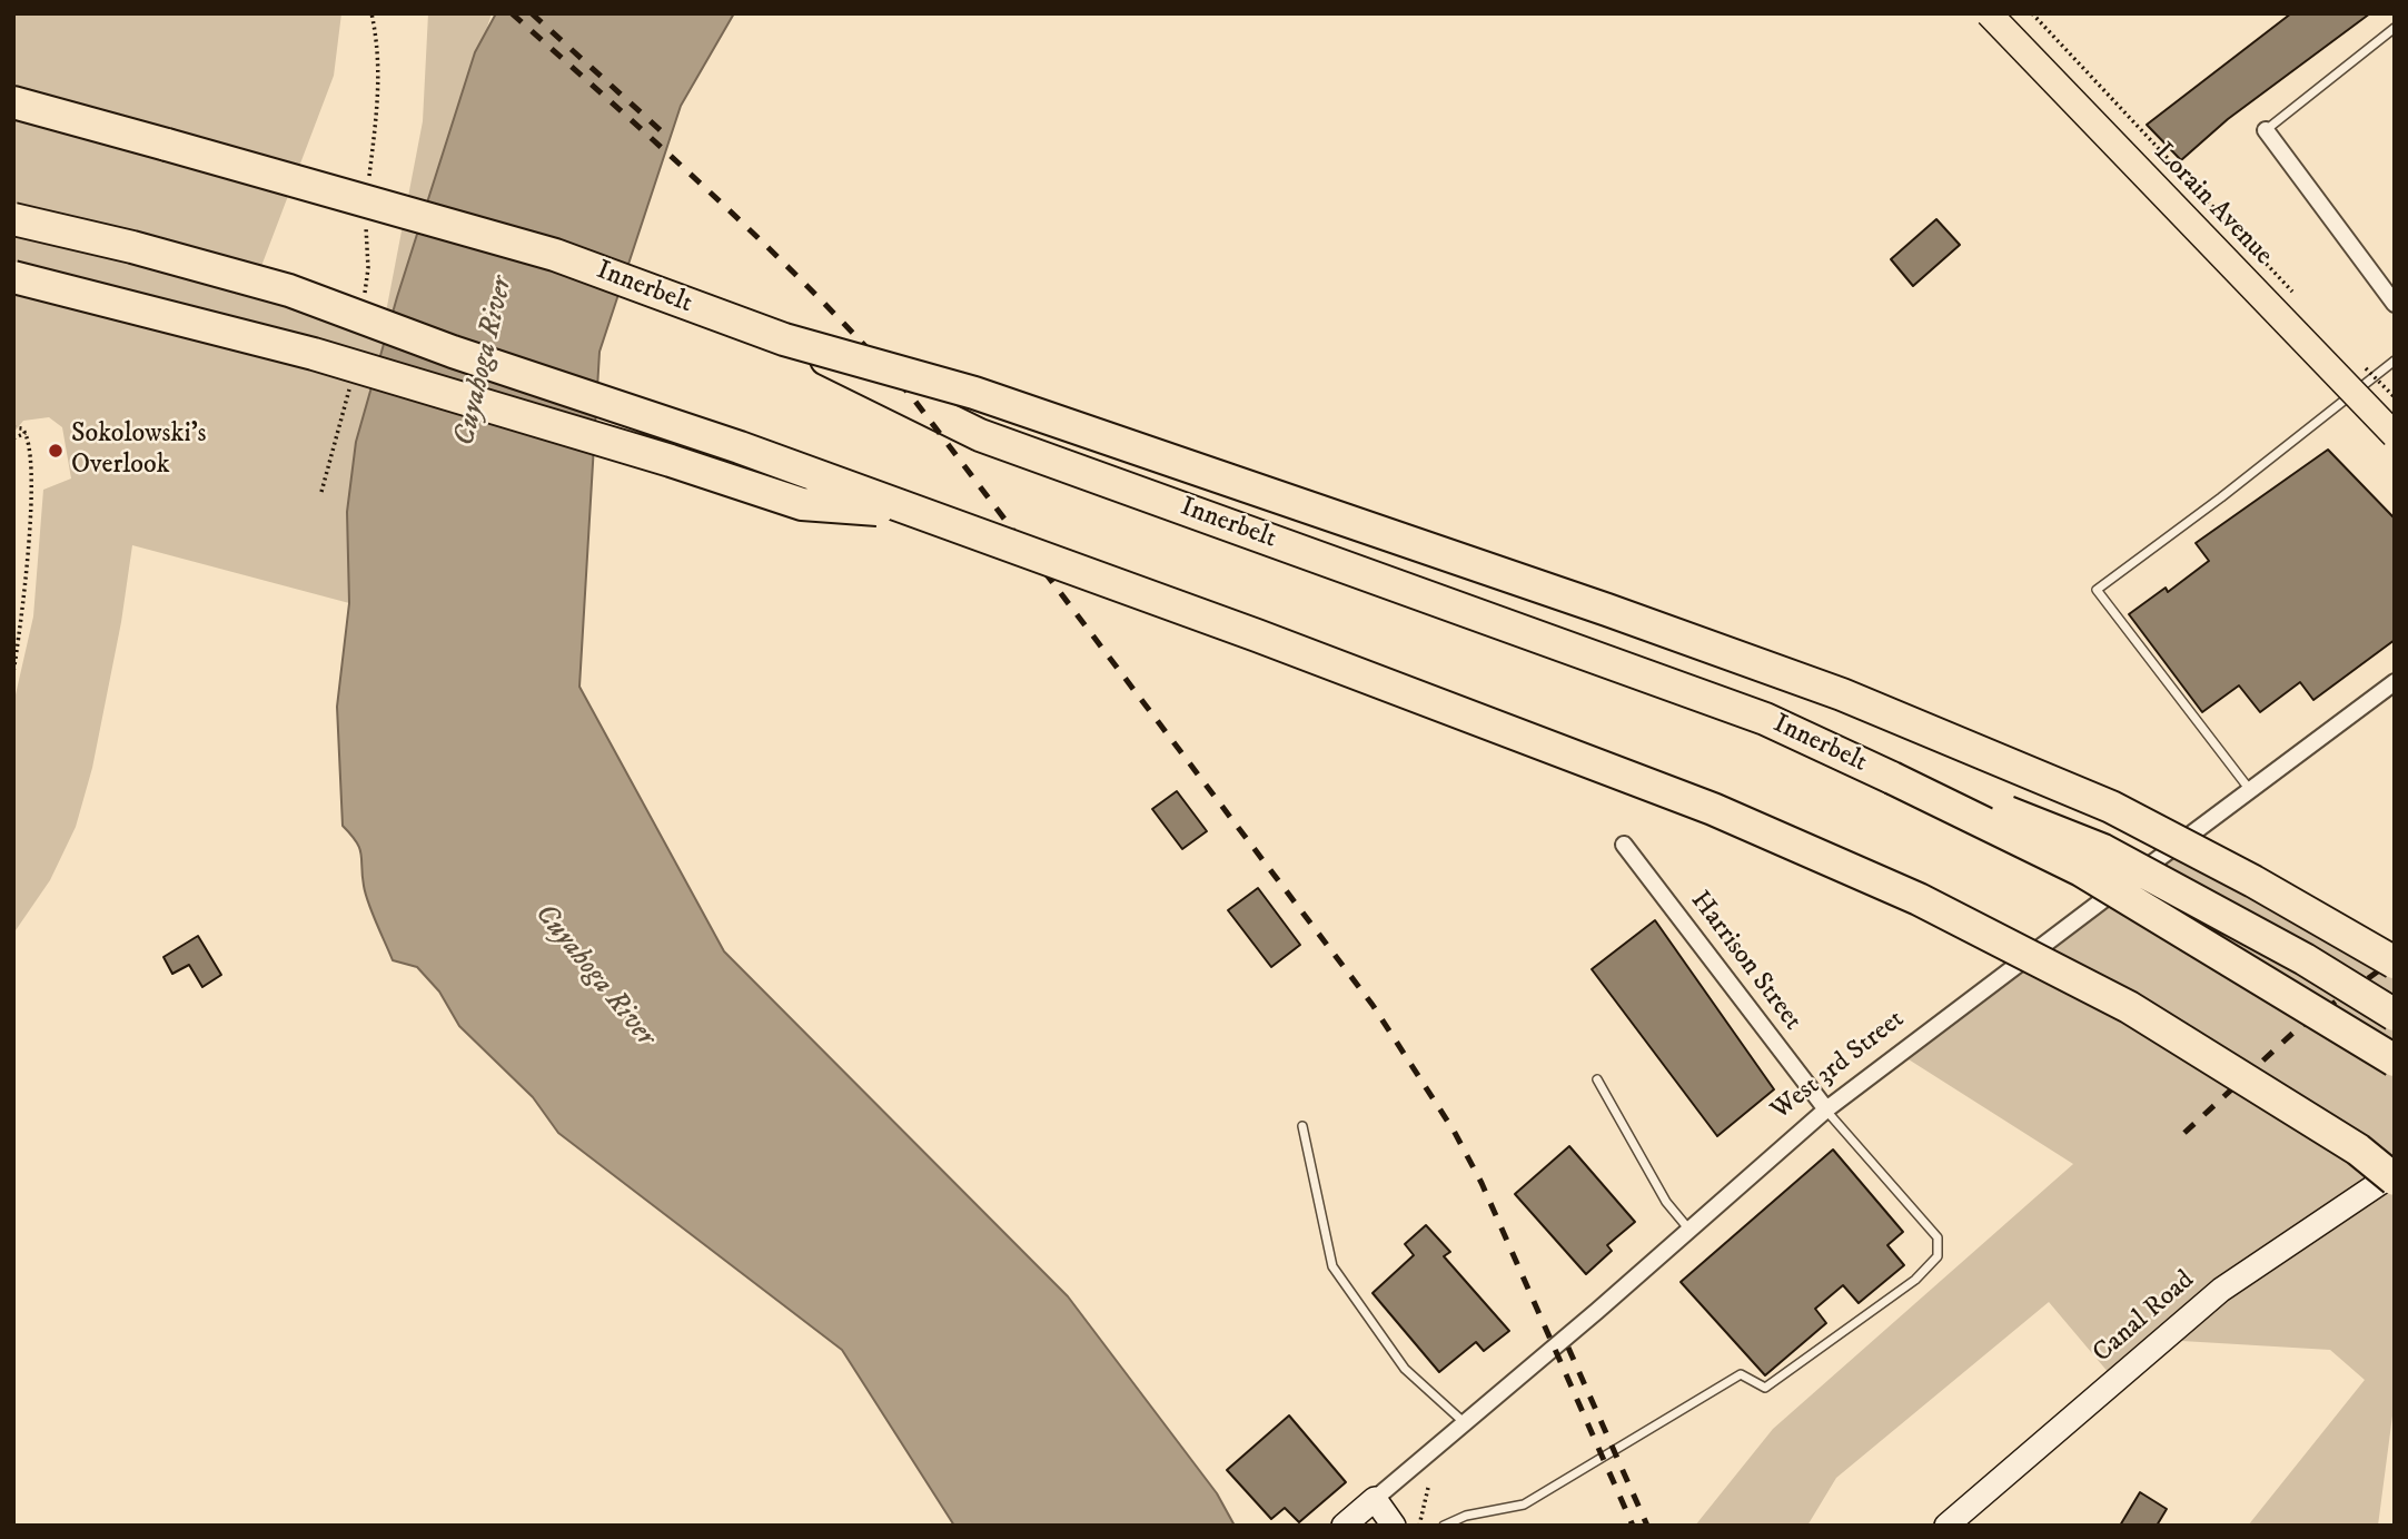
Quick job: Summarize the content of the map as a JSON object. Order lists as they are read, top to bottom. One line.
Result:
{"streets":{"highway":["Innerbelt"],"main road":["Lorain Avenue"],"street":["Harrison Street","West 3rd Street","Canal Road"]},"crossings":[["Harrison Street","West 3rd Street"]],"water":["Cuyahoga River"],"places":["Sokolowski's Overlook"]}
